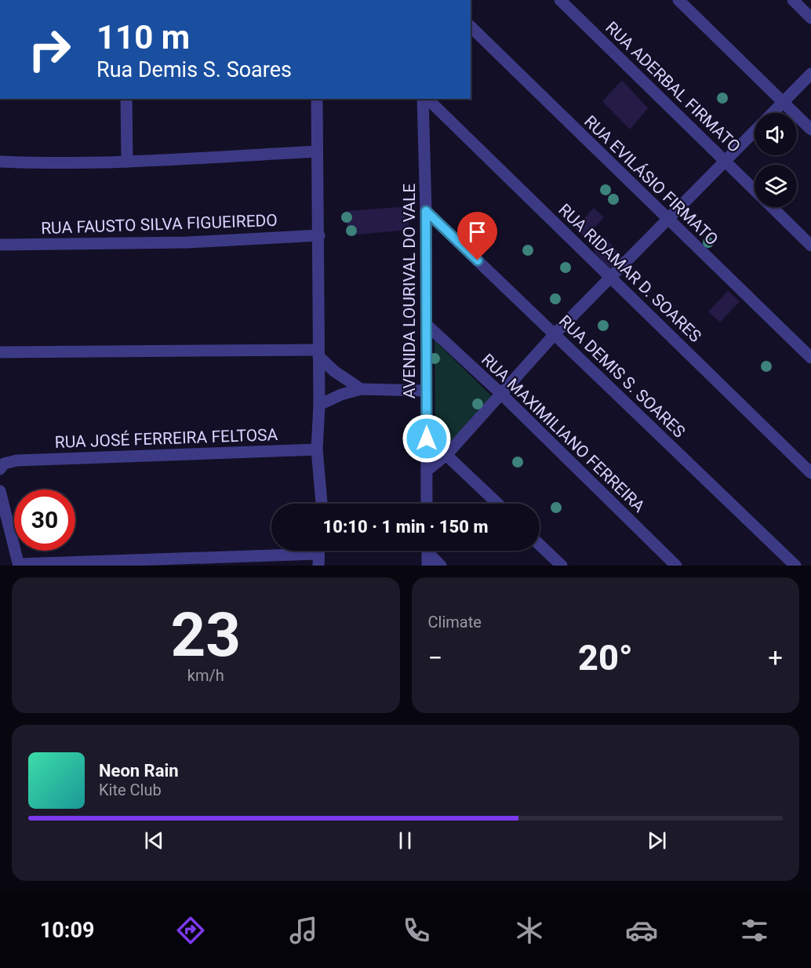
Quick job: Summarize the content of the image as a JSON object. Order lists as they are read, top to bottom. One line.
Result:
{"streets":{"street":["RUA ADERBAL FIRMATO","RUA EVILÁSIO FIRMATO","RUA FAUSTO SILVA FIGUEIREDO","RUA RIDAMAR D. SOARES","AVENIDA LOURIVAL DO VALE","RUA DEMIS S. SOARES","RUA MAXIMILIANO FERREIRA","RUA JOSÉ FERREIRA FELTOSA"]},"crossings":[["AVENIDA LOURIVAL DO VALE","RUA DEMIS S. SOARES"],["AVENIDA LOURIVAL DO VALE","RUA MAXIMILIANO FERREIRA"]],"page":{"turn":["110 m","Rua Demis S. Soares"],"limit":"30","trip":"10:10 · 1 min · 150 m","tile":[["23","km/h"],"Climate"],"heat":["−","20°","+"],"song":["Neon Rain","Kite Club"],"tabs":"10:09"}}
